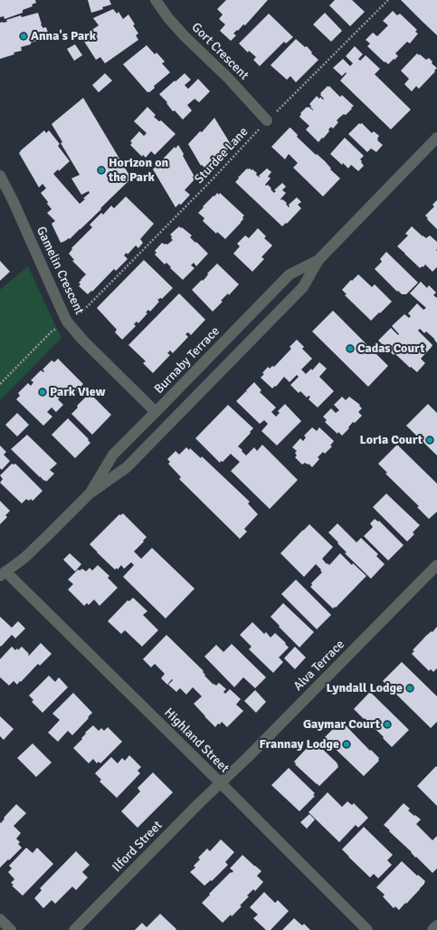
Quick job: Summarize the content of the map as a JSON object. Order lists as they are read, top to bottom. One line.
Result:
{"streets":{"street":["Gort Crescent","Gamelin Crescent","Burnaby Terrace","Alva Terrace","Highland Street","Ilford Street"],"path":["Sturdee Lane"]},"crossings":[["Gort Crescent","Sturdee Lane"],["Sturdee Lane","Gamelin Crescent"],["Gamelin Crescent","Burnaby Terrace"],["Burnaby Terrace","Highland Street"],["Alva Terrace","Highland Street"],["Alva Terrace","Ilford Street"],["Highland Street","Ilford Street"]],"places":["Anna's Park","Horizon on the Park","Cadas Court","Park View","Loria Court","Lyndall Lodge","Gaymar Court","Frannay Lodge"]}
